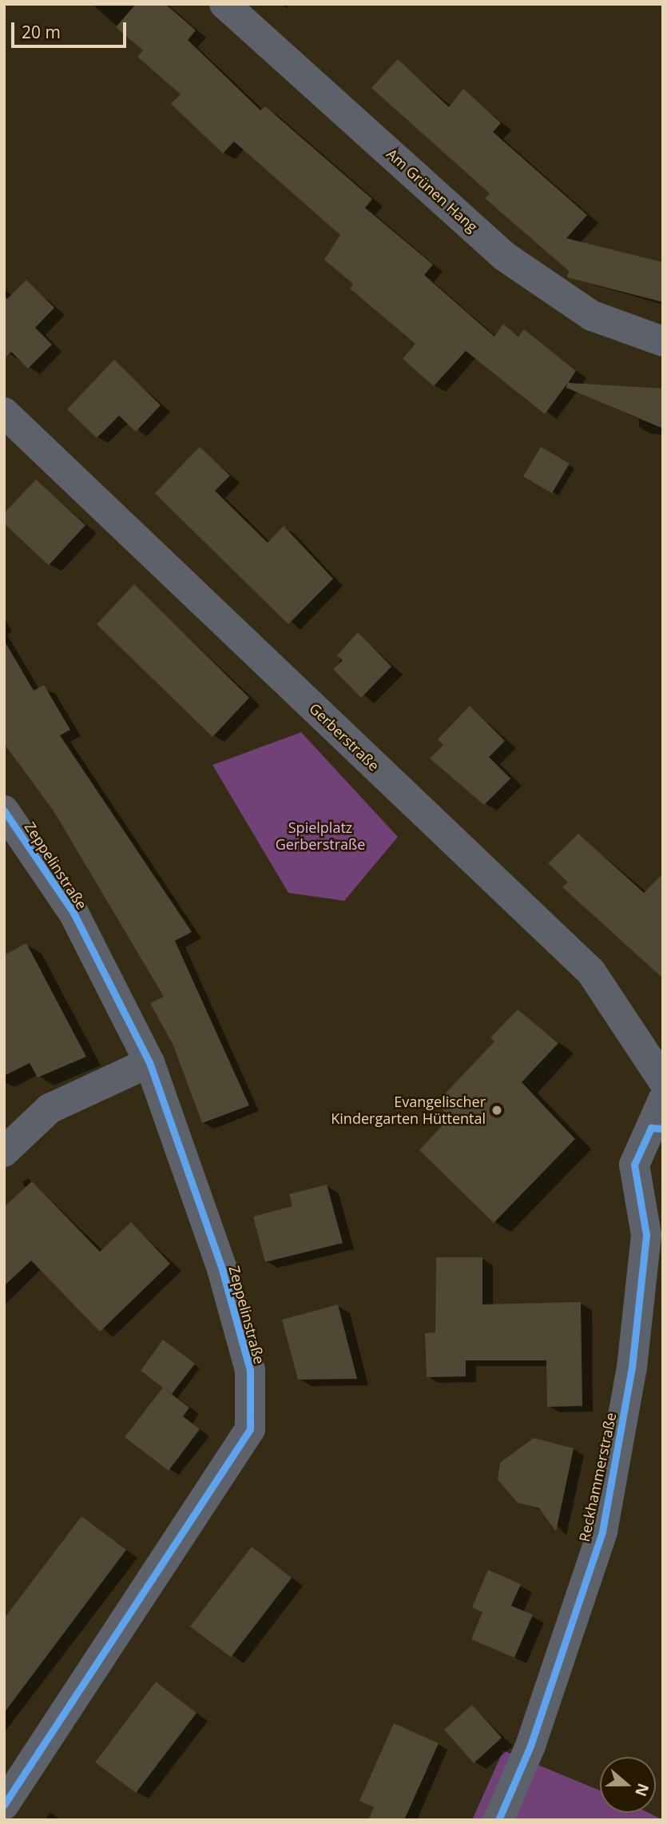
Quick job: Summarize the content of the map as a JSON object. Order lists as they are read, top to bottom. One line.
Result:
{"streets":{"street":["Am Grünen Hang","Gerberstraße","Zeppelinstraße","Reckhammerstraße"]},"parks":["Spielplatz Gerberstraße"],"places":["Evangelischer Kindergarten Hüttental"],"scale_bar":"20 m","north":"right"}
